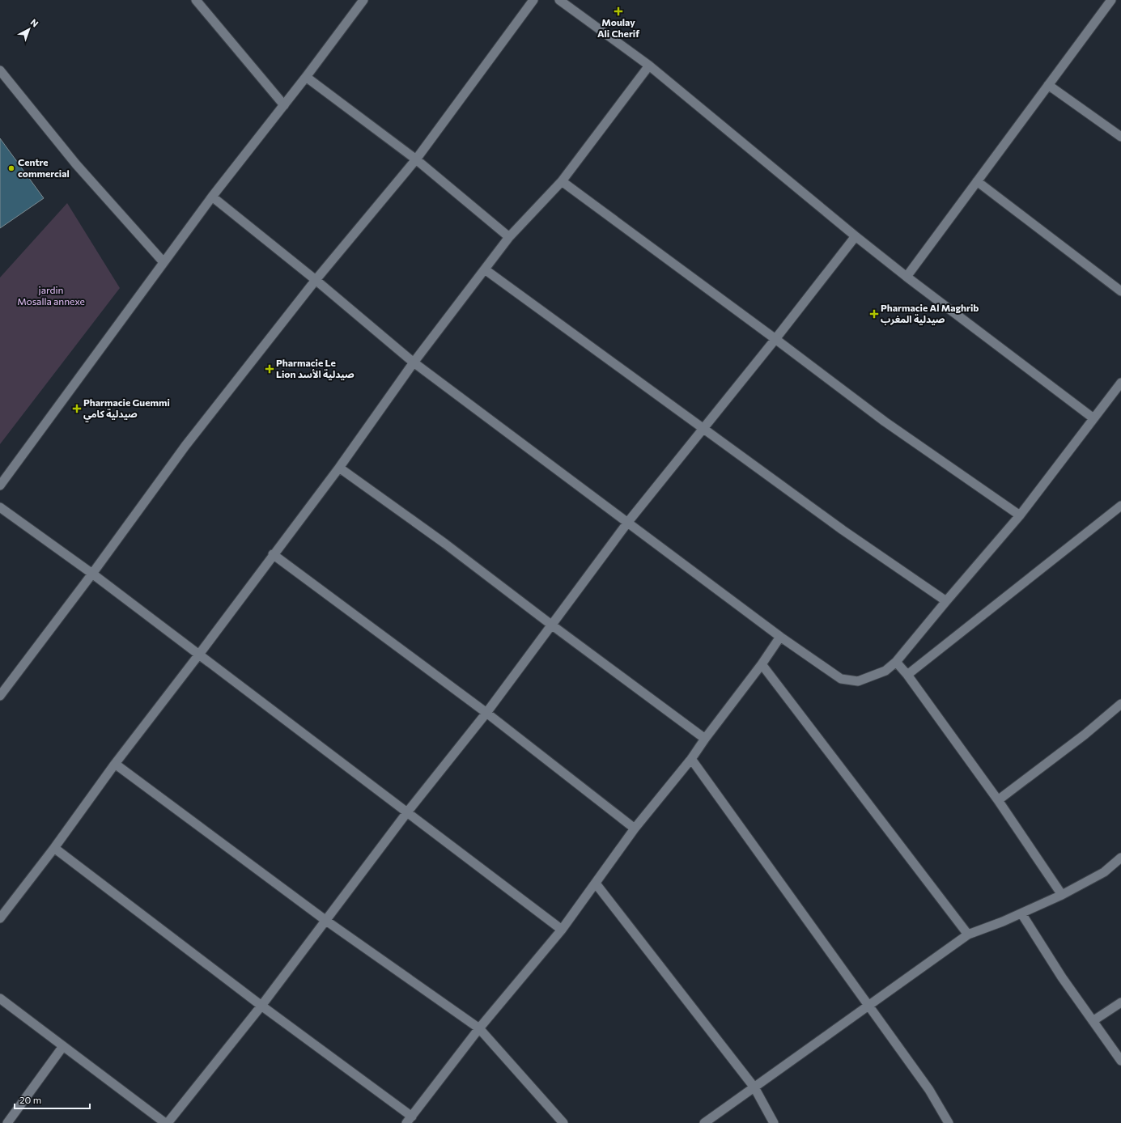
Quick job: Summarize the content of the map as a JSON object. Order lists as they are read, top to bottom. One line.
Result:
{"parks":["jardin Mosalla annexe"],"places":{"health":["Moulay Ali Cherif","Pharmacie Al Maghrib صيدلية المغرب","Pharmacie Le Lion صيدلية الأسد","Pharmacie Guemmi صيدلية كامي"],"other":["Centre commercial"]},"scale_bar":"20 m","north":"top right"}
